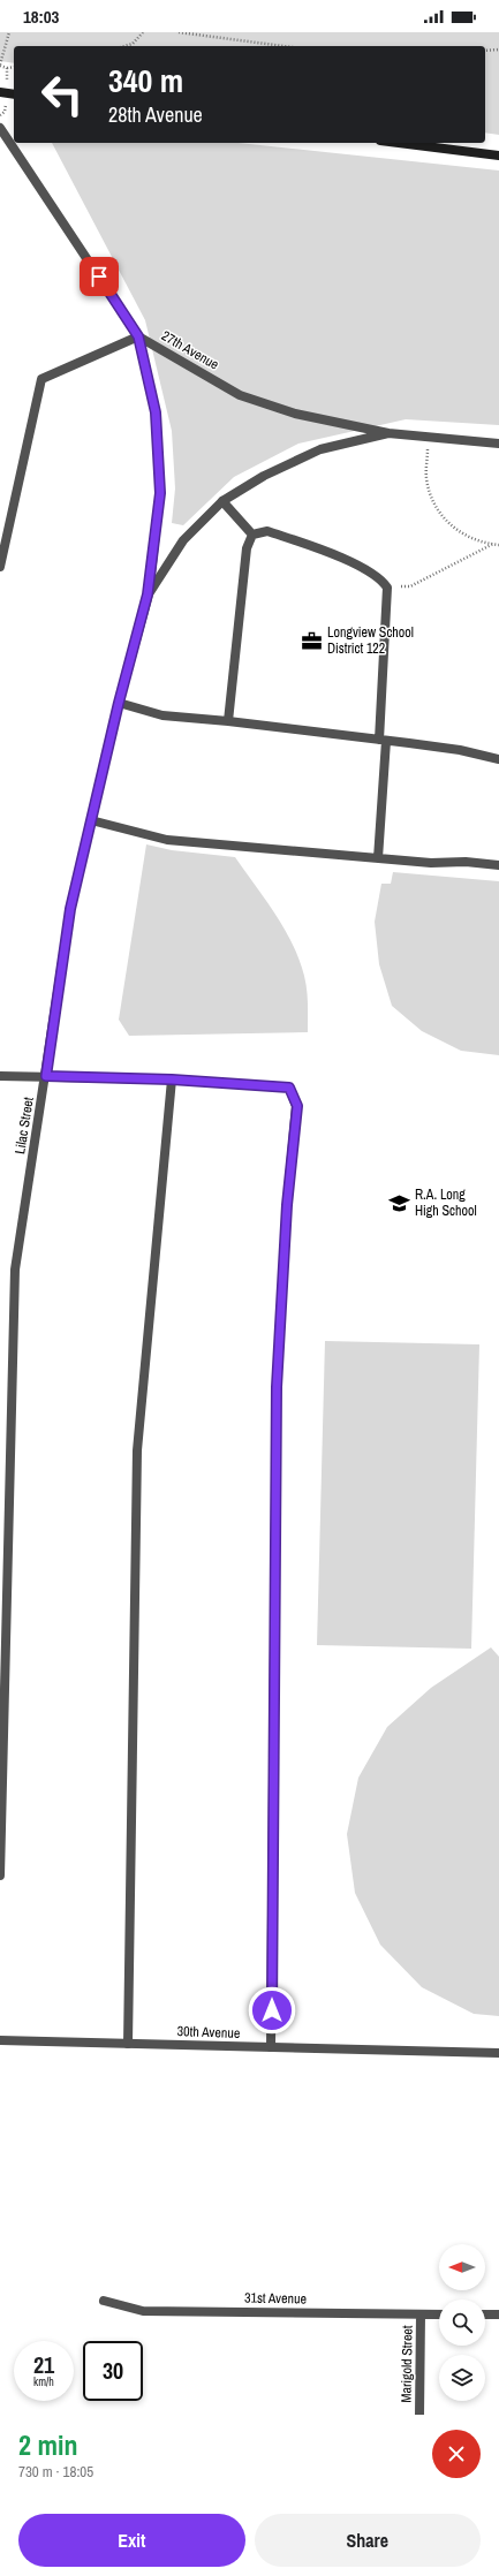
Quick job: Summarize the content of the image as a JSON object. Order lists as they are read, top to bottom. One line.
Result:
{"streets":{"street":["27th Avenue","Lilac Street","30th Avenue","31st Avenue","Marigold Street"]},"crossings":[["27th Avenue","Lilac Street"],["31st Avenue","Marigold Street"]],"places":{"office":["Longview School District 122"],"school or university":["R.A. Long High School"]},"north":"left","page":{"status":"18:03","turn":["340 m","28th Avenue"],"speed":"21 km/h","limit":"30","heading":["2 min","730 m · 18:05"],"buttons":["Exit","Share"]}}
